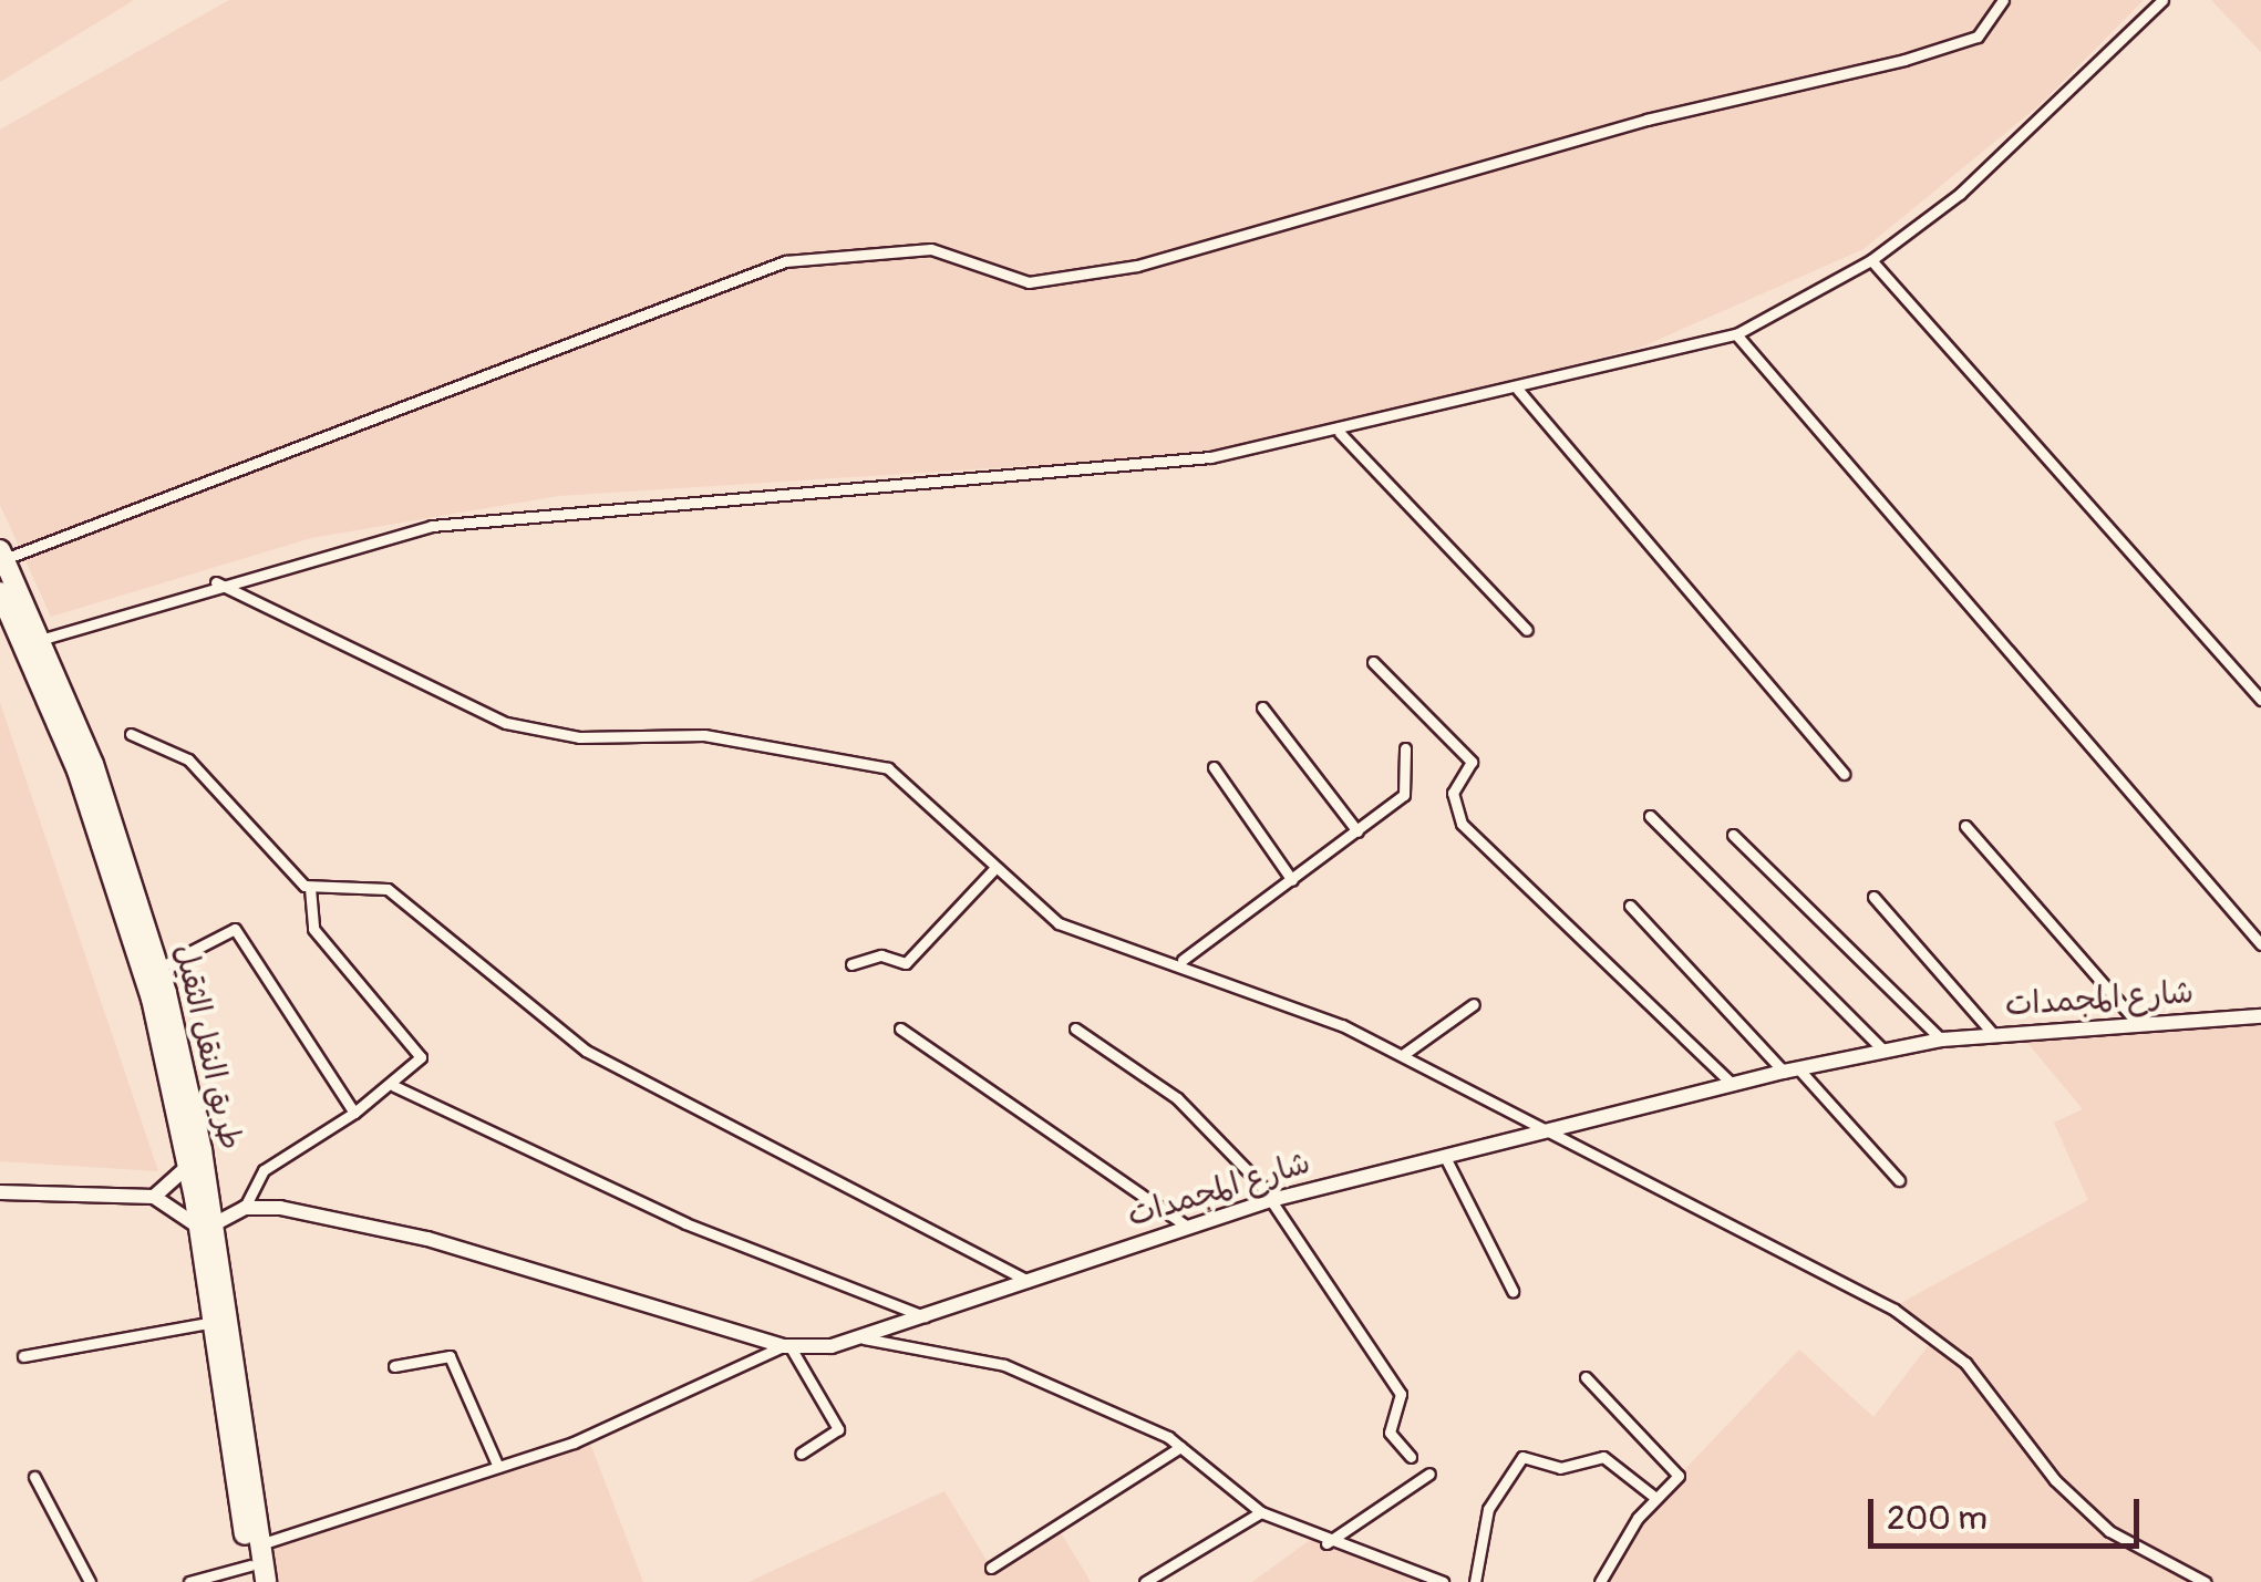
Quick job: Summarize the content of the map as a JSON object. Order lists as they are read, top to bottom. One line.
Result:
{"streets":{"highway":["طريق النقل الثقيل"],"main road":["شارع المجمدات"]},"scale_bar":"200 m"}
